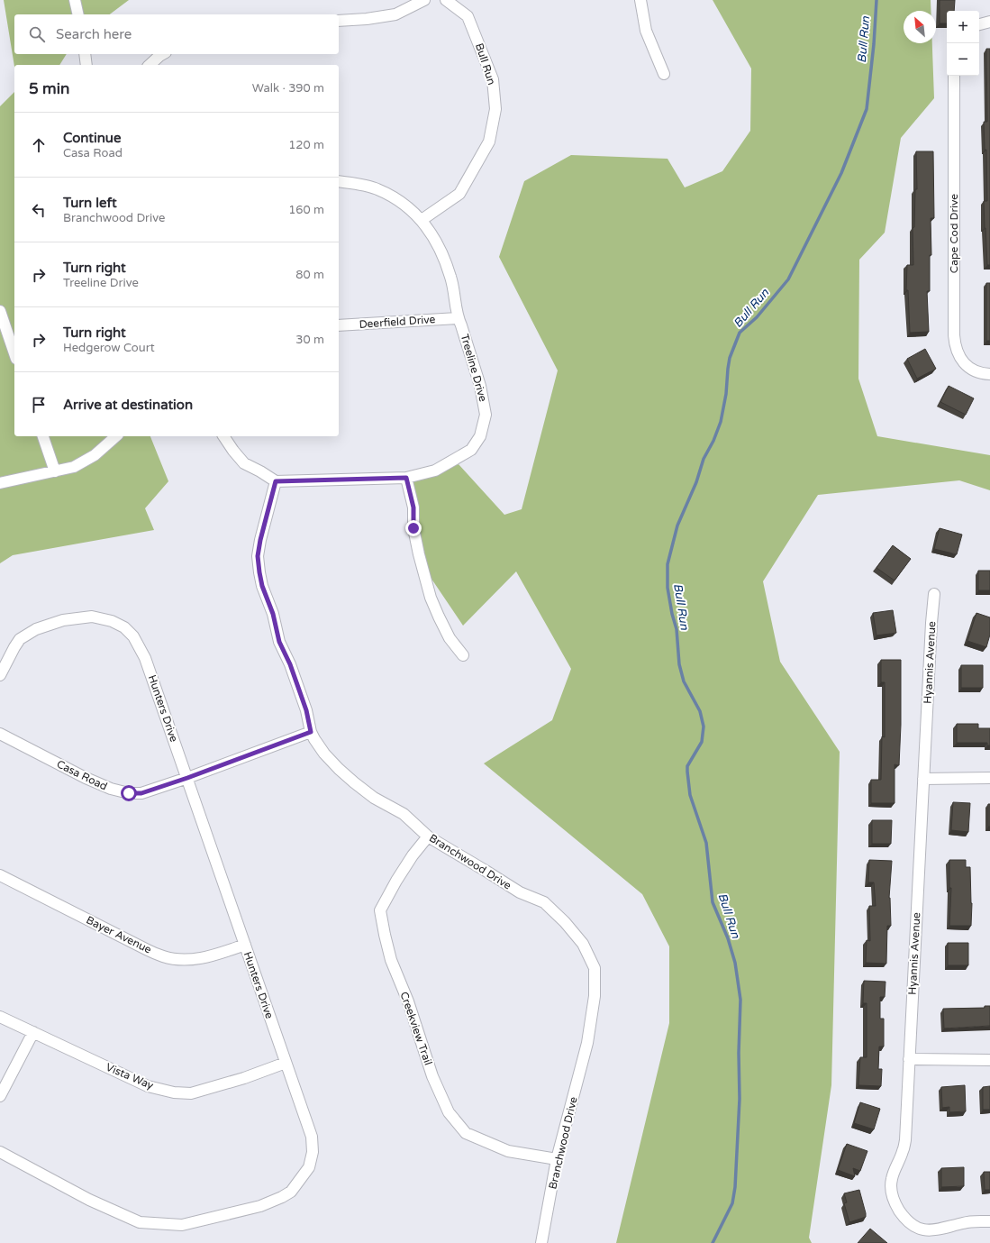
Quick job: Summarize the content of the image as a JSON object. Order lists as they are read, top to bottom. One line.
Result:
{"streets":{"street":["Bull Run","Cape Cod Drive","Deerfield Drive","Treeline Drive","Hyannis Avenue","Hunters Drive","Casa Road","Branchwood Drive","Bayer Avenue","Creekview Trail","Vista Way"]},"crossings":[["Bull Run","Treeline Drive"],["Deerfield Drive","Treeline Drive"],["Treeline Drive","Branchwood Drive"],["Hunters Drive","Casa Road"],["Hunters Drive","Bayer Avenue"],["Hunters Drive","Vista Way"],["Casa Road","Branchwood Drive"],["Branchwood Drive","Creekview Trail"]],"water":["Bull Run"],"north":"top left","page":{"map_buttons":["+","−"],"search":"Search here","heading":["5 min","Walk · 390 m"],"list":[["Continue","Casa Road","120 m"],["Turn left","Branchwood Drive","160 m"],["Turn right","Treeline Drive","80 m"],["Turn right","Hedgerow Court","30 m"],"Arrive at destination"]}}
